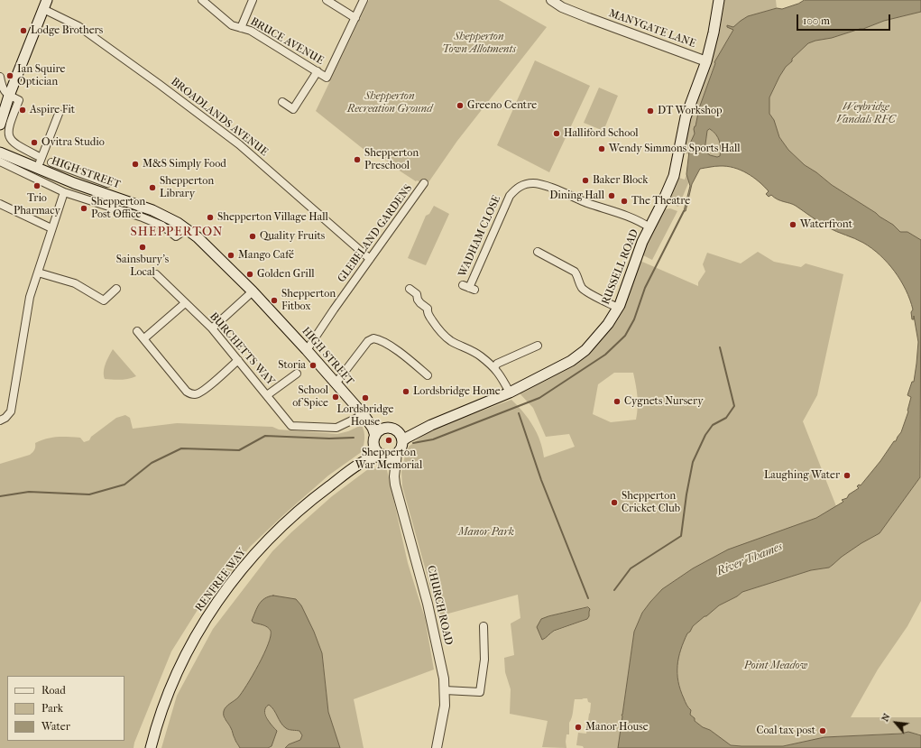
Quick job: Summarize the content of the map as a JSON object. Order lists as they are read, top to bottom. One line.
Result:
{"streets":{"main road":["HIGH STREET","RUSSELL ROAD","RENFREE WAY"],"street":["MANYGATE LANE","BRUCE AVENUE","BROADLANDS AVENUE","GLEBELAND GARDENS","WADHAM CLOSE","BURCHETTS WAY","CHURCH ROAD"]},"crossings":[["MANYGATE LANE","RUSSELL ROAD"],["BROADLANDS AVENUE","GLEBELAND GARDENS"],["HIGH STREET","GLEBELAND GARDENS"],["HIGH STREET","RUSSELL ROAD"],["HIGH STREET","BURCHETTS WAY"],["HIGH STREET","RENFREE WAY"],["HIGH STREET","CHURCH ROAD"],["WADHAM CLOSE","RUSSELL ROAD"],["RUSSELL ROAD","RENFREE WAY"],["RUSSELL ROAD","CHURCH ROAD"],["RENFREE WAY","CHURCH ROAD"]],"districts":["SHEPPERTON"],"water":["River Thames"],"parks":["Shepperton Town Allotments","Shepperton Recreation Ground","Weybridge Vandals RFC","Manor Park","Point Meadow"],"places":["Lodge Brothers","Ian Squire Optician","Greeno Centre","Aspire Fit","DT Workshop","Halliford School","Ovitra Studio","Wendy Simmons Sports Hall","Shepperton Preschool","M&S Simply Food","Baker Block","Trio Pharmacy","Shepperton Library","Dining Hall","The Theatre","Shepperton Post Office","Shepperton Village Hall","Waterfront","Quality Fruits","Sainsbury's Local","Mango Café","Golden Grill","Shepperton Fitbox","Storia","Lordsbridge Home","School of Spice","Lordsbridge House","Cygnets Nursery","Shepperton War Memorial","Laughing Water","Shepperton Cricket Club","Manor House","Coal tax post"],"legend":["Road","Park","Water"],"scale_bar":"100 m","north":"top left"}
